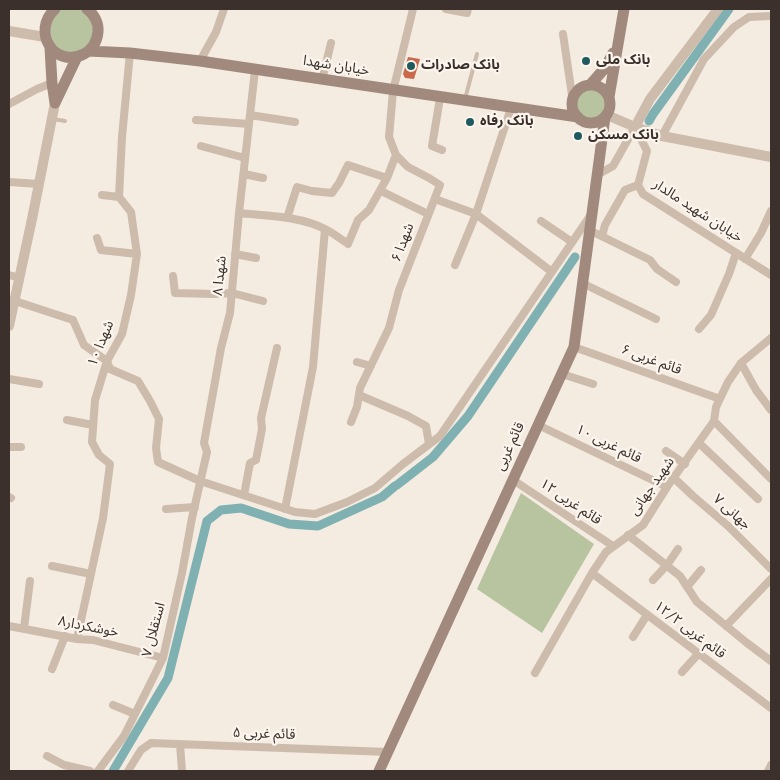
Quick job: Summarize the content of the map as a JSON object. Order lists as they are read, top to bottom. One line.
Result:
{"streets":{"main road":["خیابان شهدا","قائم غربی"],"street":["خیابان شهید مالدار","شهدا ۶","شهدا ۸","شهدا ۱۰","قائم غربی ۶","قائم غربی ۱۰","شهید جهانی","قائم غربی ۱۲","جهانی ۷","خوشکردار۸","استقلال ۷","قائم غربی ۱۲/۲","قائم غربی ۵"]},"crossings":[["خیابان شهدا","شهدا ۸"],["خیابان شهدا","قائم غربی"],["شهدا ۸","استقلال ۷"],["شهدا ۱۰","خوشکردار۸"],["قائم غربی ۶","قائم غربی"],["قائم غربی ۶","شهید جهانی"],["قائم غربی ۱۰","قائم غربی"],["قائم غربی ۱۰","شهید جهانی"],["قائم غربی","قائم غربی ۱۲"],["قائم غربی","قائم غربی ۵"],["شهید جهانی","قائم غربی ۱۲"],["شهید جهانی","جهانی ۷"],["شهید جهانی","قائم غربی ۱۲/۲"],["خوشکردار۸","استقلال ۷"]],"places":["بانک ملی","بانک صادرات","بانک رفاه","بانک مسکن"]}
